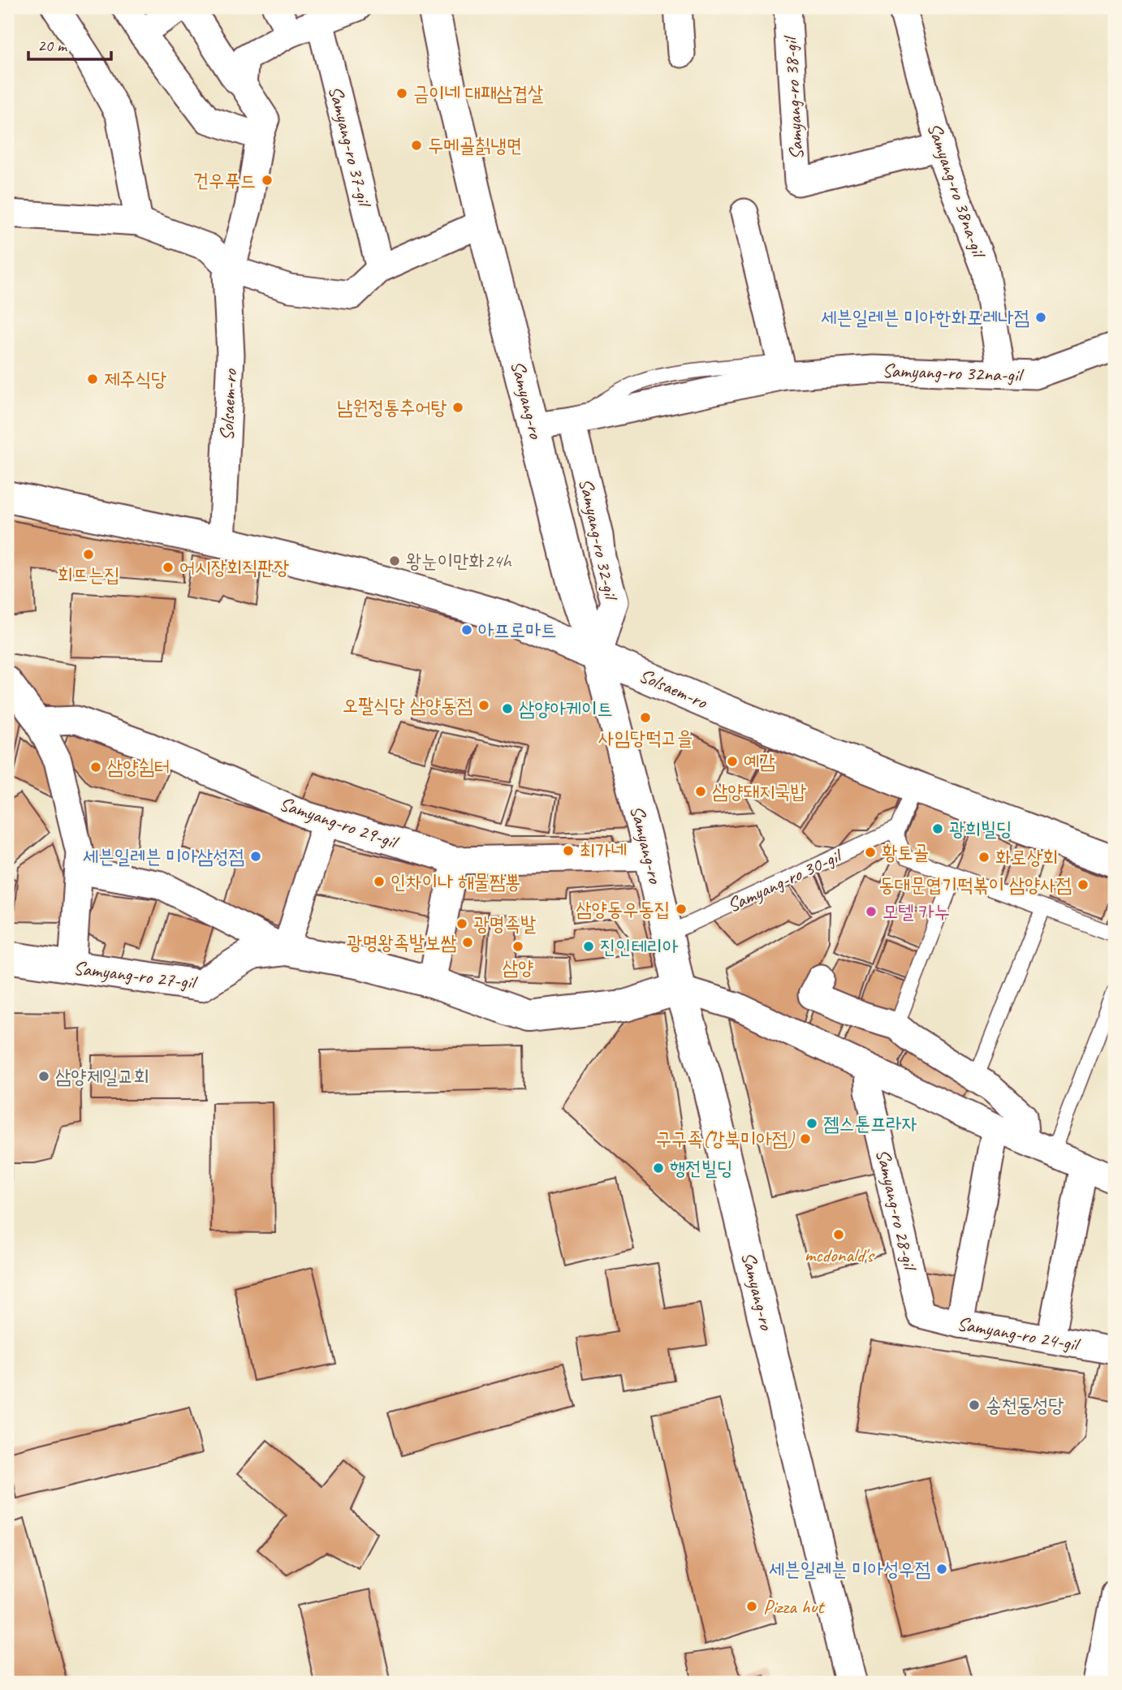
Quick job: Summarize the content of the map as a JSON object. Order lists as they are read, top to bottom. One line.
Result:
{"streets":{"main road":["Samyang-ro","Solsaem-ro","Samyang-ro 27-gil"],"street":["Samyang-ro 38-gil","Samyang-ro 37-gil","Samyang-ro 38na-gil","Samyang-ro 32na-gil","Samyang-ro 32-gil","Samyang-ro 29-gil","Samyang-ro 28-gil","Samyang-ro 24-gil"],"lane":["Samyang-ro 30-gil"]},"crossings":[["Samyang-ro 38-gil","Samyang-ro 38na-gil"],["Samyang-ro 38na-gil","Samyang-ro 32na-gil"],["Samyang-ro 32na-gil","Samyang-ro"],["Samyang-ro 32na-gil","Samyang-ro 32-gil"],["Samyang-ro","Solsaem-ro"],["Samyang-ro","Samyang-ro 32-gil"],["Samyang-ro","Samyang-ro 29-gil"],["Samyang-ro","Samyang-ro 30-gil"],["Samyang-ro","Samyang-ro 27-gil"],["Solsaem-ro","Samyang-ro 32-gil"],["Samyang-ro 28-gil","Samyang-ro 24-gil"]],"places":["금이네 대패삼겹살","두메골칡냉면","건우푸드","세븐일레븐 미아한화포레나점","제주식당","남원정통추어탕","회뜨는집","왕눈이만화24h","어시장회직판장","아프로마트","오팔식당 삼양동점","삼양아케이트","사임당떡고을","예감","삼양쉼터","삼양돼지국밥","광희빌딩","최가네","황토골","세븐일레븐 미아삼성점","화로상회","인차이나 해물짬뽕","동대문엽기떡볶이 삼양사점","삼양동우동집","모텔 카누","광명족발","광명왕족발보쌈","삼양","진인테리아","삼양제일교회","젬스톤프라자","구구족(강북미아점)","행전빌딩","mcdonald's","송천동성당","세븐일레븐 미아성우점","Pizza hut"],"scale_bar":"20 m"}
